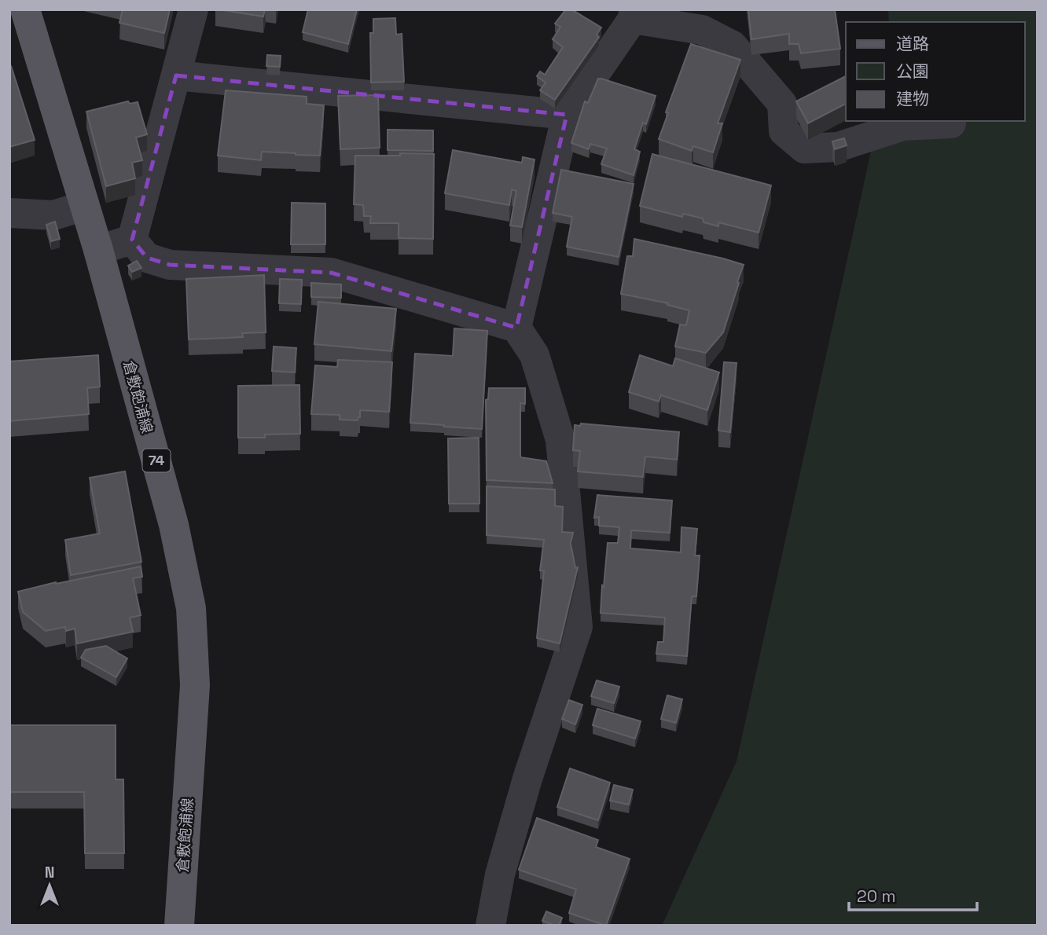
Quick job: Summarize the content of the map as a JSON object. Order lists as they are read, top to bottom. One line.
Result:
{"streets":{"main road":["倉敷飽浦線","74"]},"legend":["道路","公園","建物"],"scale_bar":"20 m","north":"top"}
